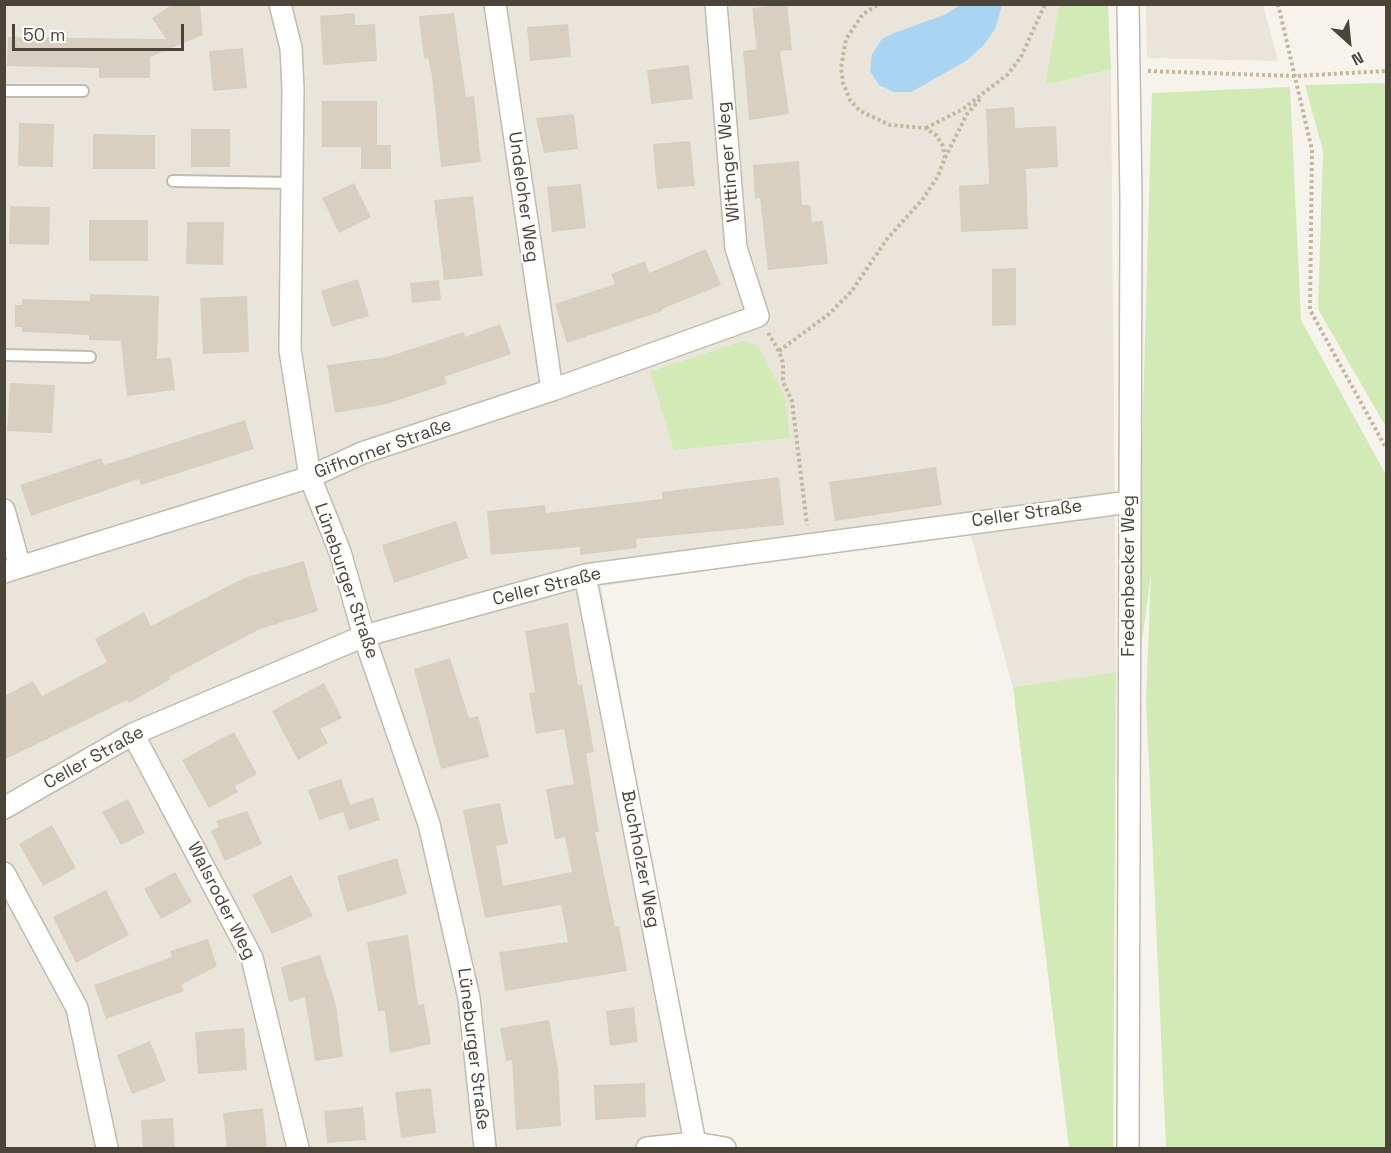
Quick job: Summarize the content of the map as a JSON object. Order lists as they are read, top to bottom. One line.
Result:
{"streets":{"street":["Wittinger Weg","Undeloher Weg","Gifhorner Straße","Celler Straße","Fredenbecker Weg","Lüneburger Straße","Buchholzer Weg","Walsroder Weg"]},"crossings":[["Wittinger Weg","Gifhorner Straße"],["Undeloher Weg","Gifhorner Straße"],["Gifhorner Straße","Lüneburger Straße"],["Celler Straße","Fredenbecker Weg"],["Celler Straße","Lüneburger Straße"],["Celler Straße","Buchholzer Weg"],["Celler Straße","Walsroder Weg"]],"scale_bar":"50 m","north":"bottom right"}
